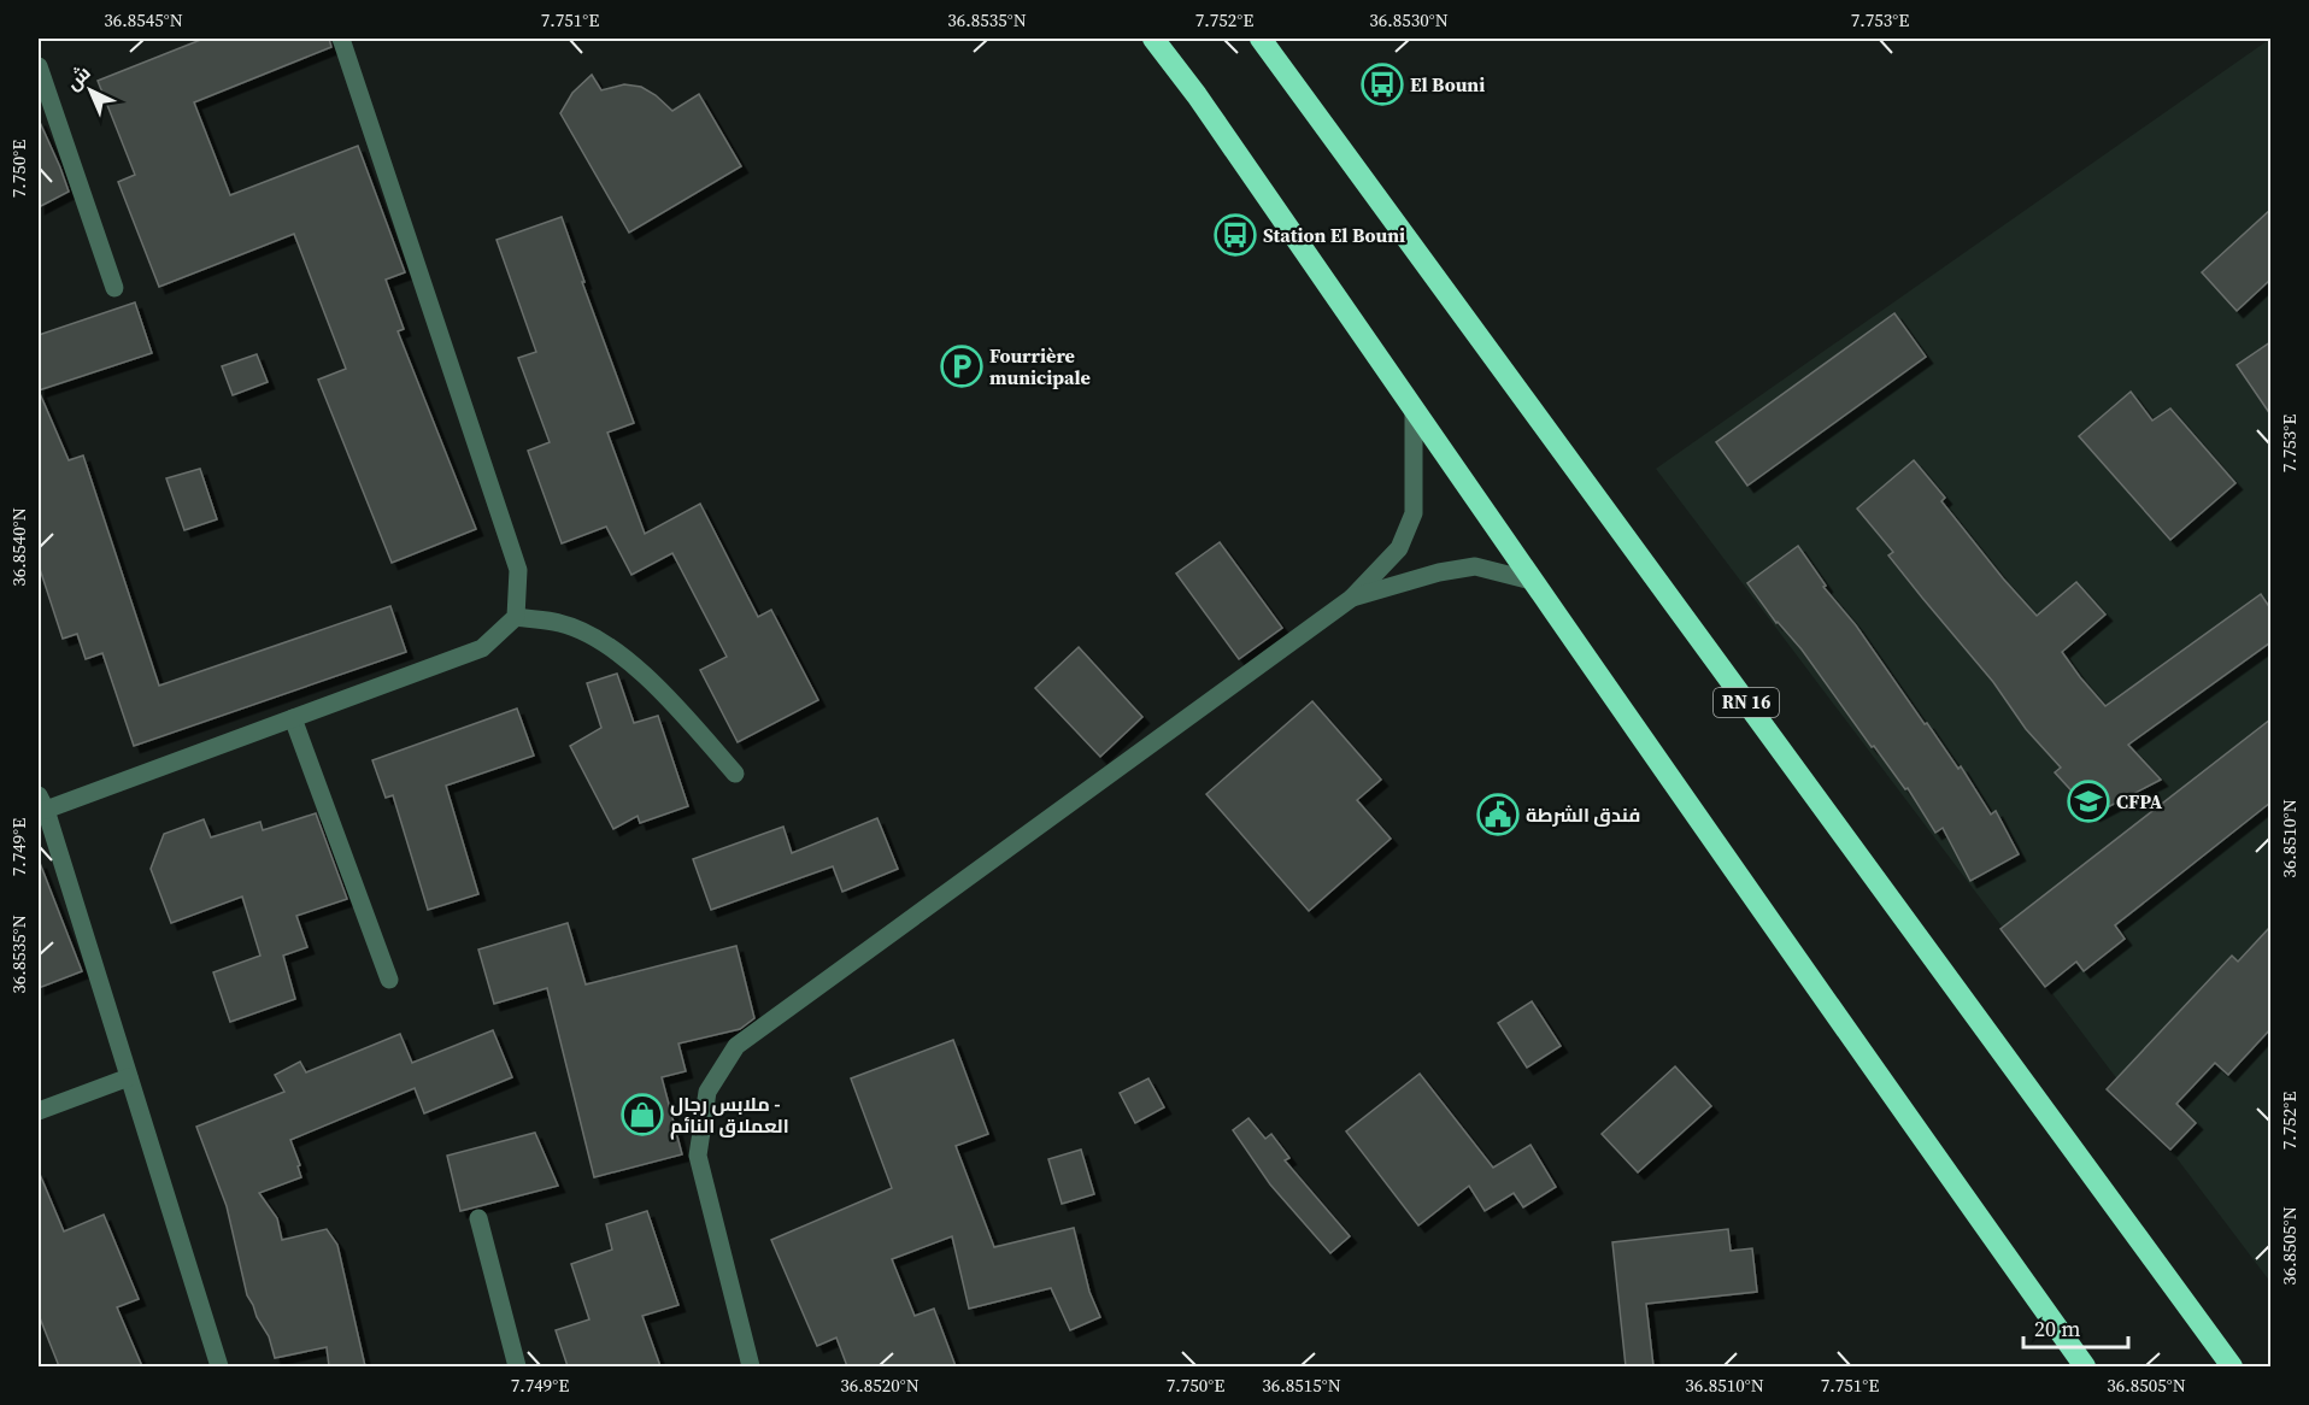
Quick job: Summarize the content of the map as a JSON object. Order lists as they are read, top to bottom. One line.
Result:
{"streets":{"highway":["RN 16"]},"places":{"bus stop":["El Bouni","Station El Bouni"],"parking":["Fourrière municipale"],"school or university":["CFPA"],"public building":["فندق الشرطة"],"shop":["ملابس رجال - العملاق النائم"]},"scale_bar":"20 m","north":"top left","coordinates":["36.8545°N","7.751°E","36.8535°N","7.752°E","36.8530°N","7.753°E","7.750°E","36.8540°N","36.8510°N","7.749°E","36.8505°N","36.8520°N","36.8515°N"]}
